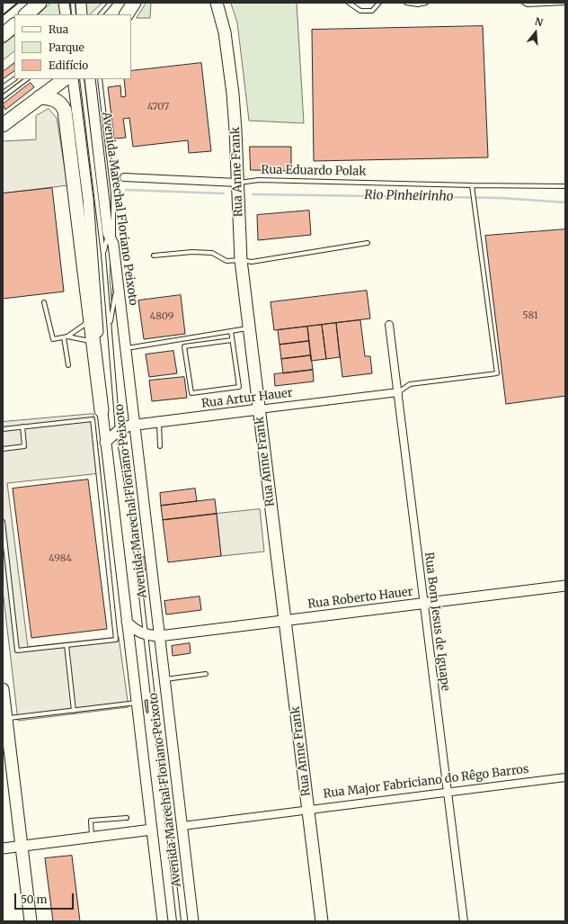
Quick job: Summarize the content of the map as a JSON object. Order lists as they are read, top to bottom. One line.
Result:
{"streets":{"main road":["Rua Anne Frank"],"street":["Rua Eduardo Polak","Avenida Marechal Floriano Peixoto","Rua Artur Hauer","Rua Roberto Hauer","Rua Bom Jesus de Iguape","Rua Major Fabriciano do Rêgo Barros"]},"crossings":[["Rua Eduardo Polak","Rua Anne Frank"],["Rua Anne Frank","Rua Artur Hauer"],["Rua Anne Frank","Rua Roberto Hauer"],["Rua Anne Frank","Rua Major Fabriciano do Rêgo Barros"],["Avenida Marechal Floriano Peixoto","Rua Artur Hauer"],["Avenida Marechal Floriano Peixoto","Rua Roberto Hauer"],["Avenida Marechal Floriano Peixoto","Rua Major Fabriciano do Rêgo Barros"],["Rua Artur Hauer","Rua Bom Jesus de Iguape"],["Rua Roberto Hauer","Rua Bom Jesus de Iguape"],["Rua Bom Jesus de Iguape","Rua Major Fabriciano do Rêgo Barros"]],"water":["Rio Pinheirinho"],"house_numbers":["4707","581","4809","4984"],"legend":["Rua","Parque","Edifício"],"scale_bar":"50 m","north":"top"}
